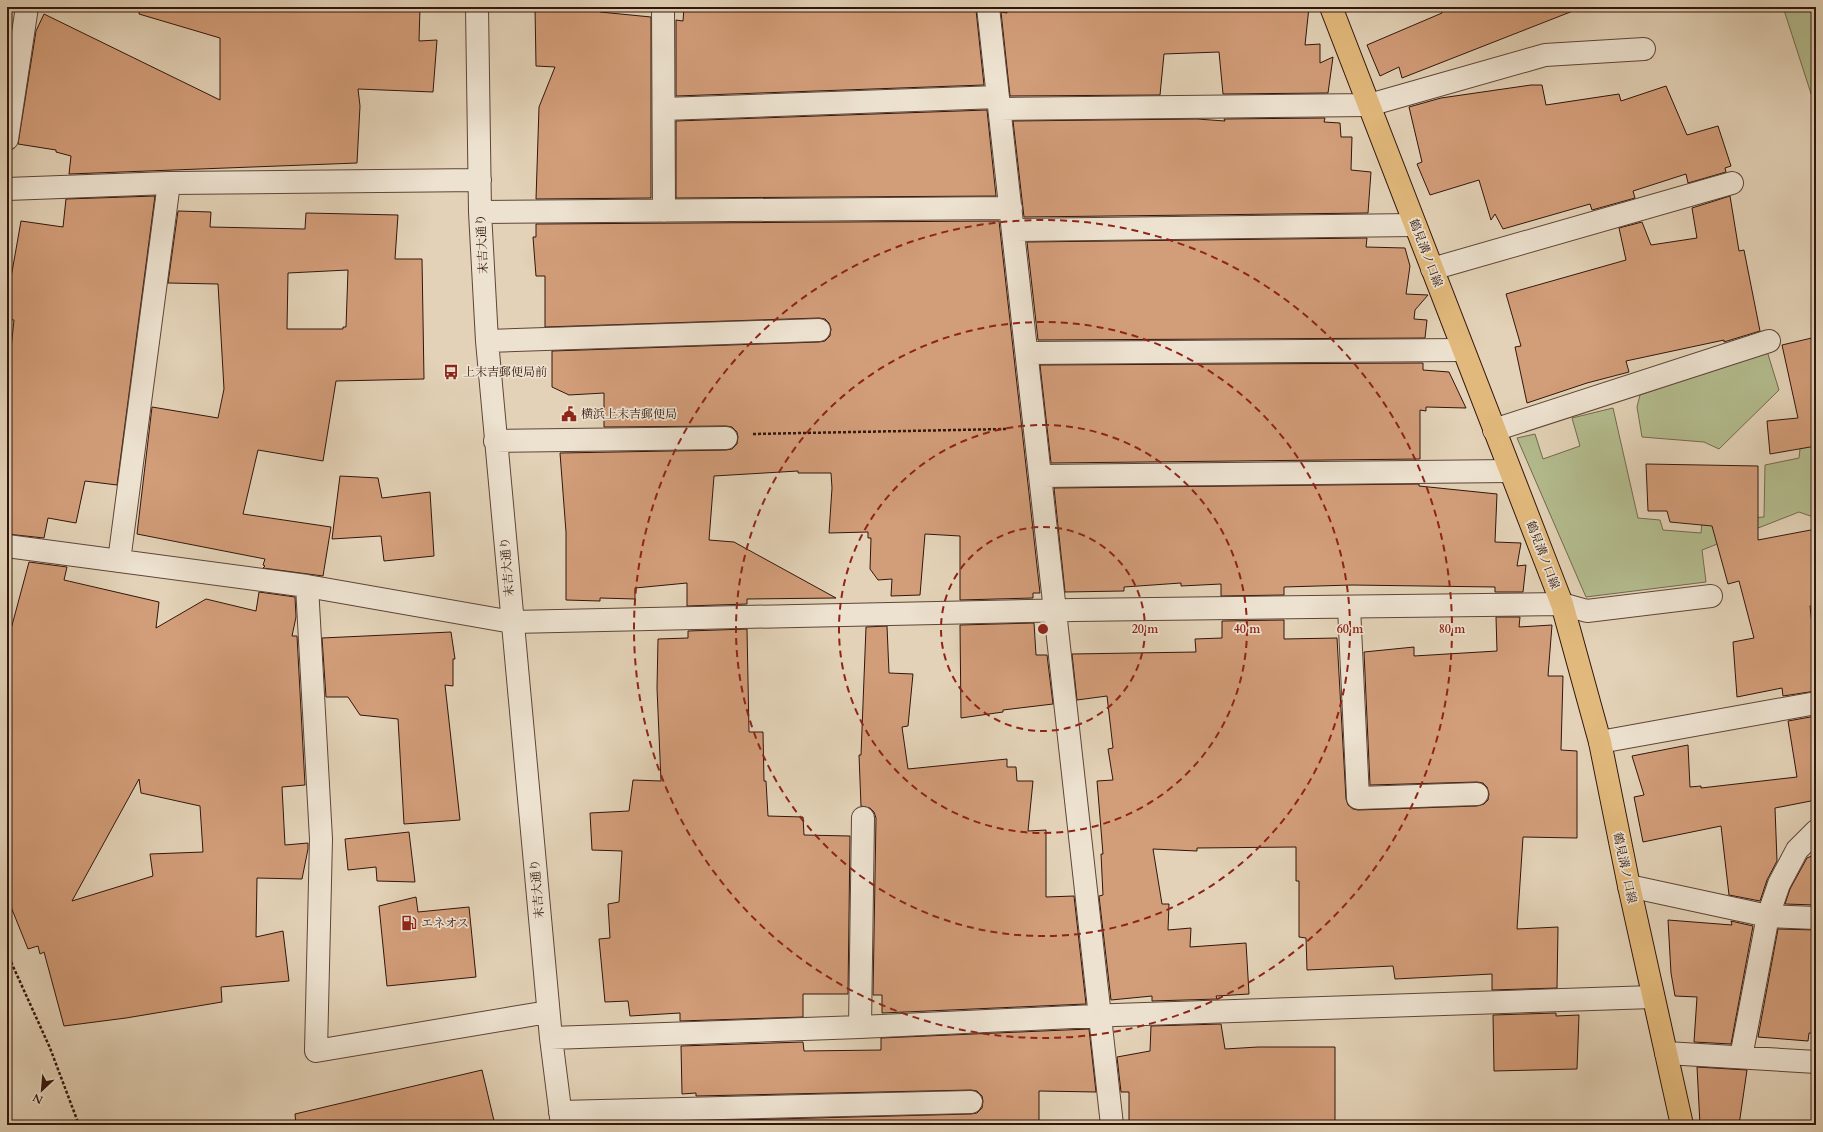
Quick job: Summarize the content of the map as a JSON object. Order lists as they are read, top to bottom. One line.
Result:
{"streets":{"main road":["鶴見溝ノ口線"],"street":["末吉大通り"]},"places":{"bus stop":["上末吉郵便局前"],"public building":["横浜上末吉郵便局"],"fuel station":["エネオス"]},"north":"bottom left","rings":["20 m","40 m","60 m","80 m"]}
